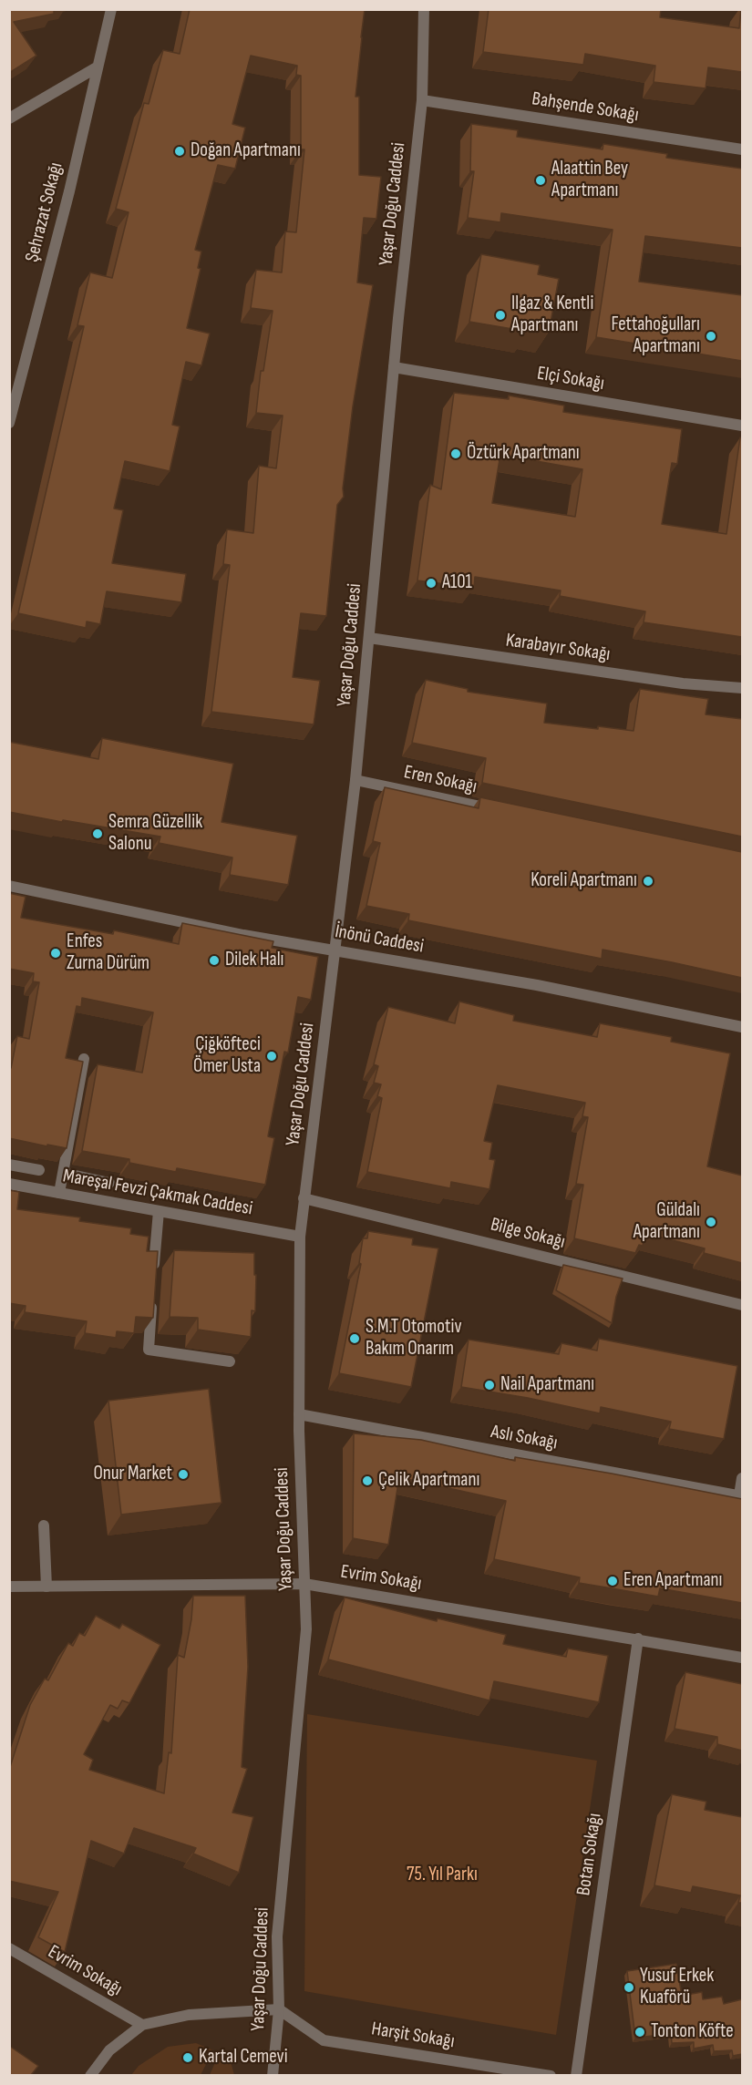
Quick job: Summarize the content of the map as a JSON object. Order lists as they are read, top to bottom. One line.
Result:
{"streets":{"street":["Bahşende Sokağı","Yaşar Doğu Caddesi","Şehrazat Sokağı","Elçi Sokağı","Karabayır Sokağı","Eren Sokağı","İnönü Caddesi","Mareşal Fevzi Çakmak Caddesi","Bilge Sokağı","Aslı Sokağı","Evrim Sokağı","Botan Sokağı","Harşit Sokağı"]},"crossings":[["Bahşende Sokağı","Yaşar Doğu Caddesi"],["Yaşar Doğu Caddesi","Elçi Sokağı"],["Yaşar Doğu Caddesi","Karabayır Sokağı"],["Yaşar Doğu Caddesi","Eren Sokağı"],["Yaşar Doğu Caddesi","İnönü Caddesi"],["Yaşar Doğu Caddesi","Mareşal Fevzi Çakmak Caddesi"],["Yaşar Doğu Caddesi","Bilge Sokağı"],["Yaşar Doğu Caddesi","Aslı Sokağı"],["Yaşar Doğu Caddesi","Evrim Sokağı"],["Yaşar Doğu Caddesi","Harşit Sokağı"],["Evrim Sokağı","Botan Sokağı"]],"parks":["75. Yıl Parkı"],"places":["Doğan Apartmanı","Alaattin Bey Apartmanı","Ilgaz & Kentli Apartmanı","Fettahoğulları Apartmanı","Öztürk Apartmanı","A101","Semra Güzellik Salonu","Koreli Apartmanı","Enfes Zurna Dürüm","Dilek Halı","Çiğköfteci Ömer Usta","Güldalı Apartmanı","S.M.T Otomotiv Bakım Onarım","Nail Apartmanı","Onur Market","Çelik Apartmanı","Eren Apartmanı","Yusuf Erkek Kuaförü","Tonton Köfte","Kartal Cemevi"]}
